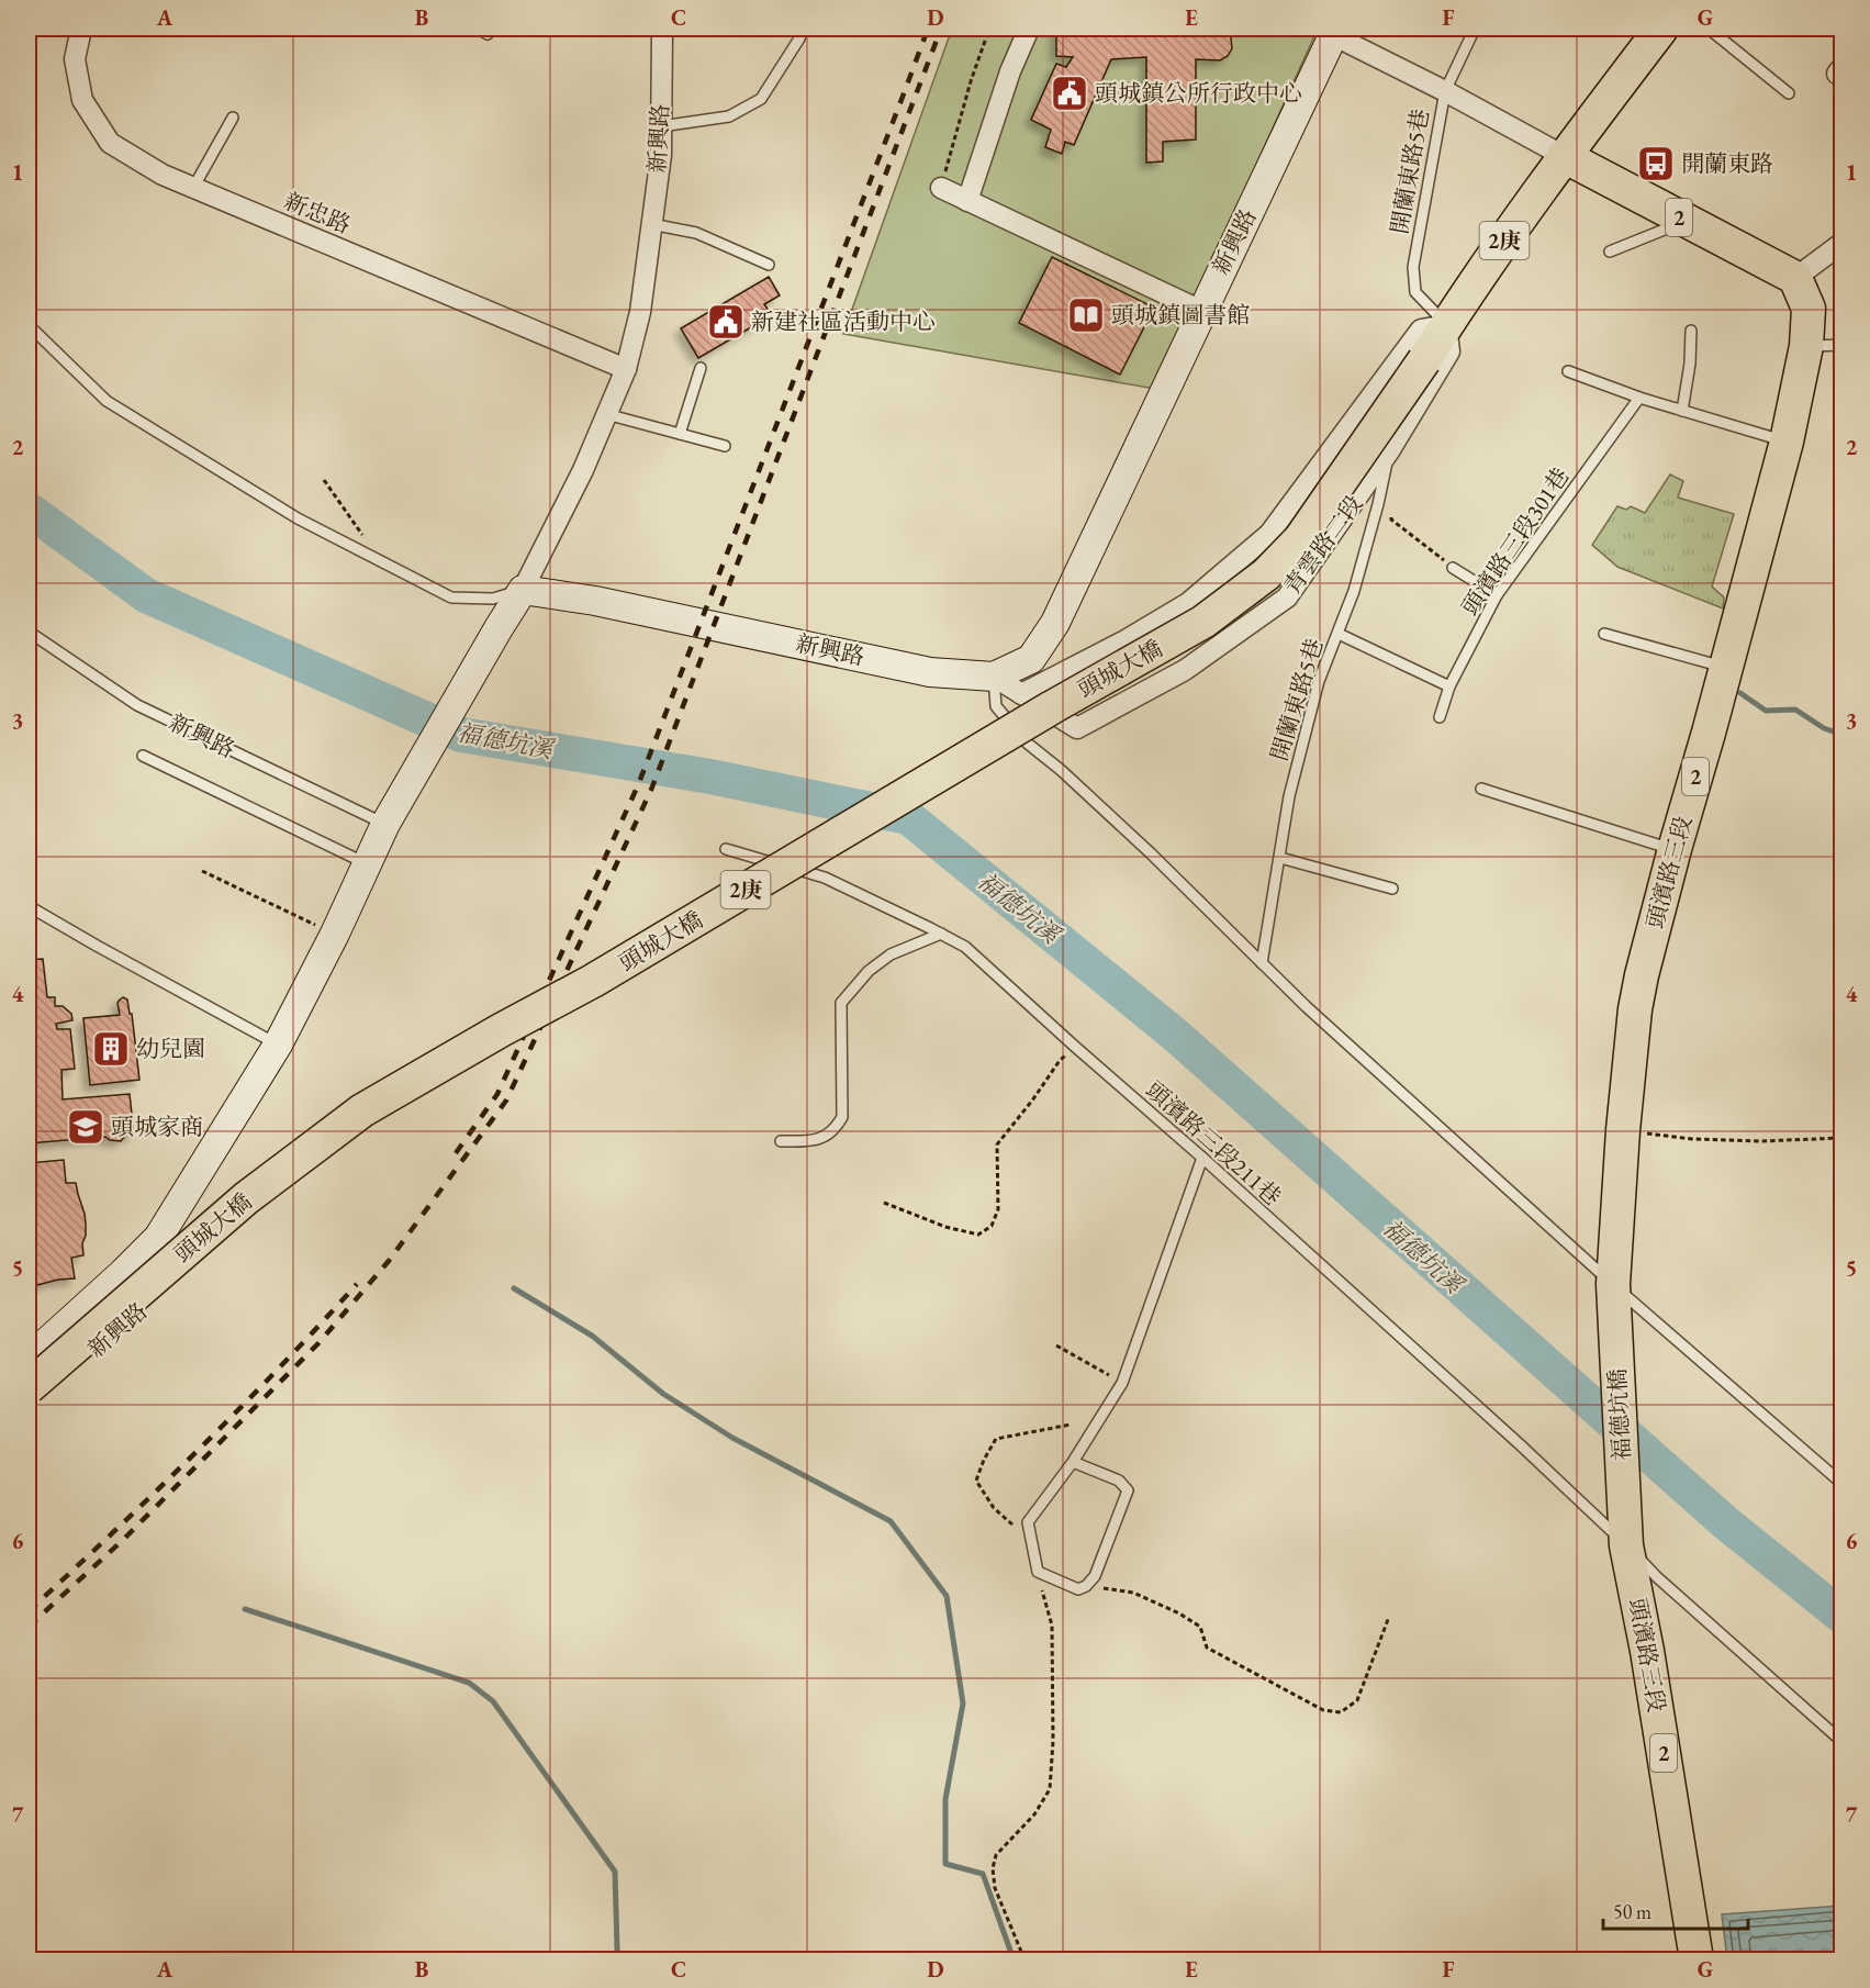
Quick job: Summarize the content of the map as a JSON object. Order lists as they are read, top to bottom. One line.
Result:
{"streets":{"main road":["2","2庚","頭城大橋","頭濱路三段","福德坑橋"],"street":["新興路","新忠路","青雲路二段"],"lane":["開蘭東路5巷","頭濱路三段301巷","頭濱路三段211巷"]},"crossings":[["新興路","新忠路"],["新興路","青雲路二段"],["開蘭東路5巷","2庚"],["開蘭東路5巷","青雲路二段"],["開蘭東路5巷","頭城大橋"],["2","2庚"],["2","頭濱路三段"],["2庚","青雲路二段"],["2庚","頭城大橋"],["青雲路二段","頭城大橋"],["頭濱路三段","頭濱路三段211巷"],["頭濱路三段","福德坑橋"],["頭濱路三段211巷","福德坑橋"]],"water":["福德坑溪"],"places":{"public building":["頭城鎮公所行政中心","新建社區活動中心"],"bus stop":["開蘭東路"],"library":["頭城鎮圖書館"],"building":["幼兒園"],"school or university":["頭城家商"]},"scale_bar":"50 m","grid":{"columns":["A","B","C","D","E","F","G"],"rows":["1","2","3","4","5","6","7"]}}
